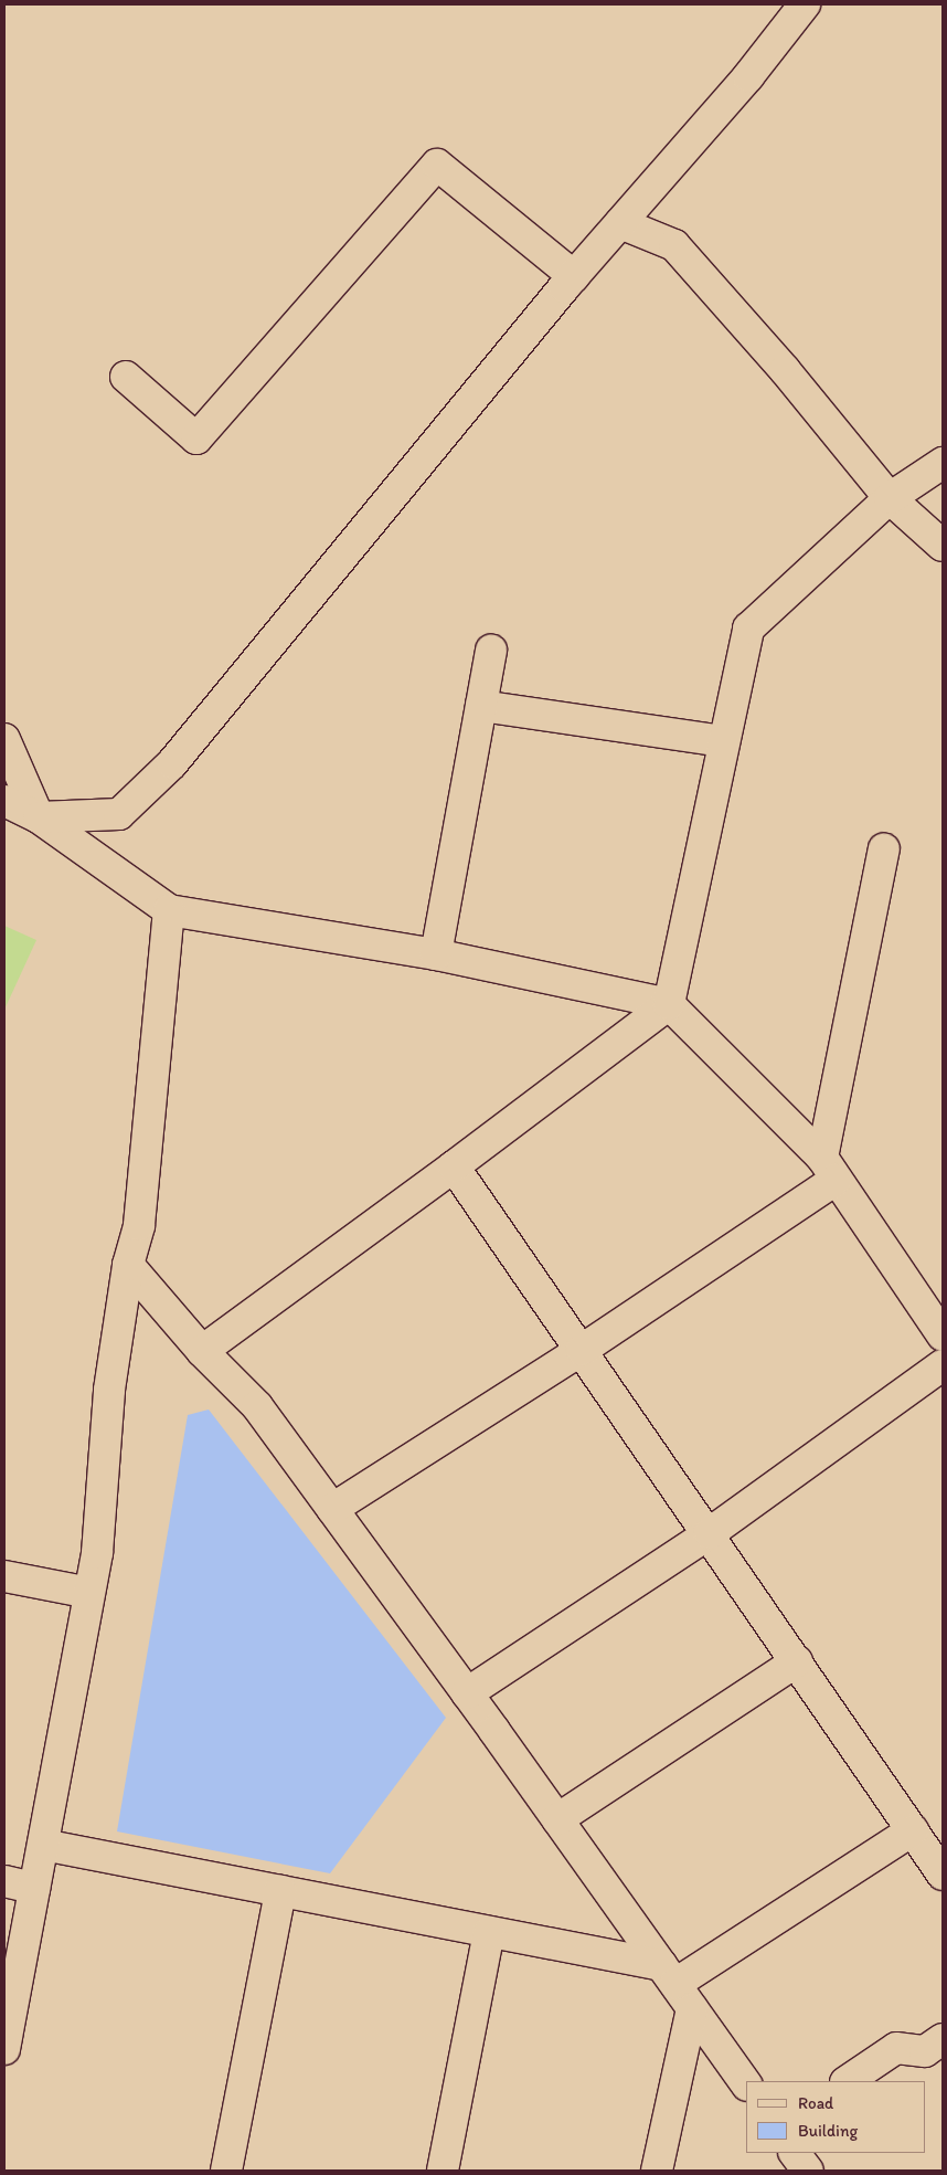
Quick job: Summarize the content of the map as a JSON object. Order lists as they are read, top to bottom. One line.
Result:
{"legend":["Road","Building"]}
